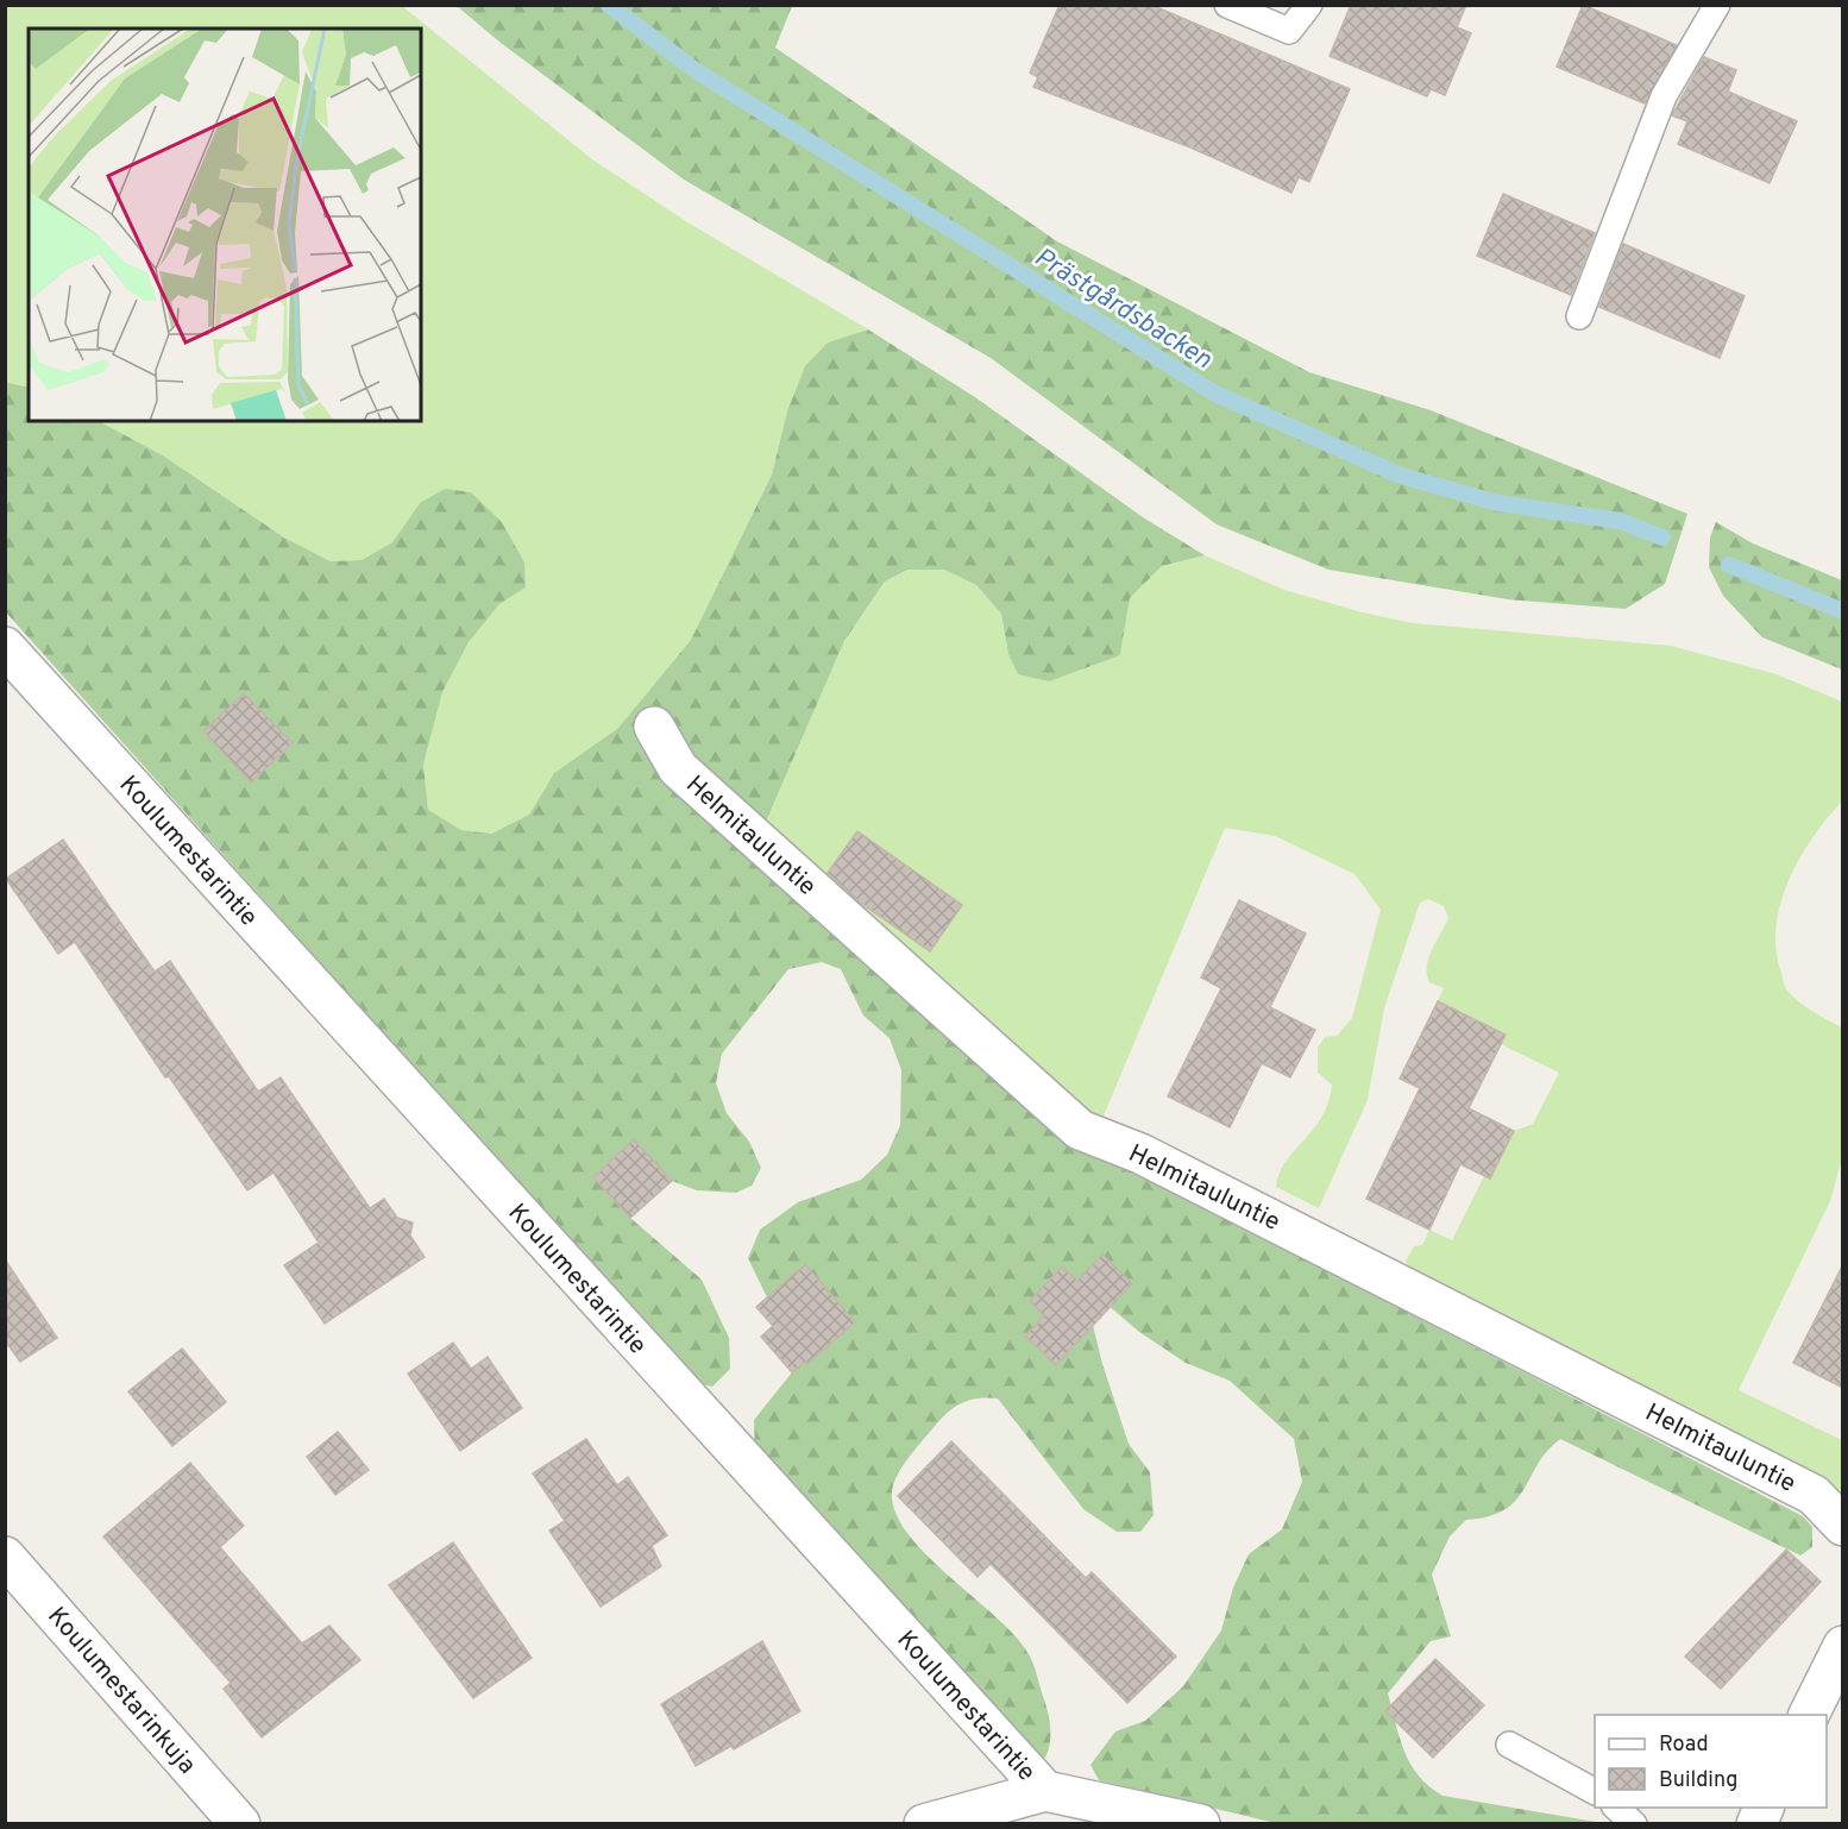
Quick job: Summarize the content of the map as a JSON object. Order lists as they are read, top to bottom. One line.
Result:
{"streets":{"street":["Helmitauluntie","Koulumestarintie","Koulumestarinkuja"]},"water":["Prästgårdsbacken"],"legend":["Road","Building"]}
